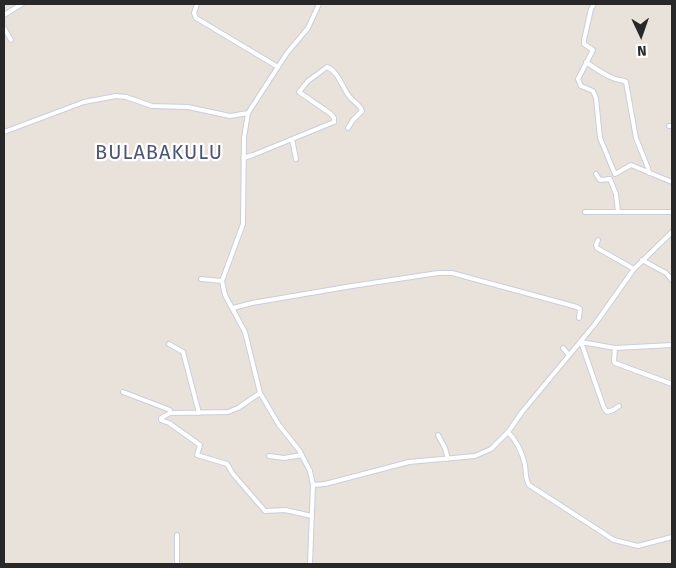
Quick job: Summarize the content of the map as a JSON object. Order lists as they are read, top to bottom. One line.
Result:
{"districts":["BULABAKULU"],"north":"bottom"}
